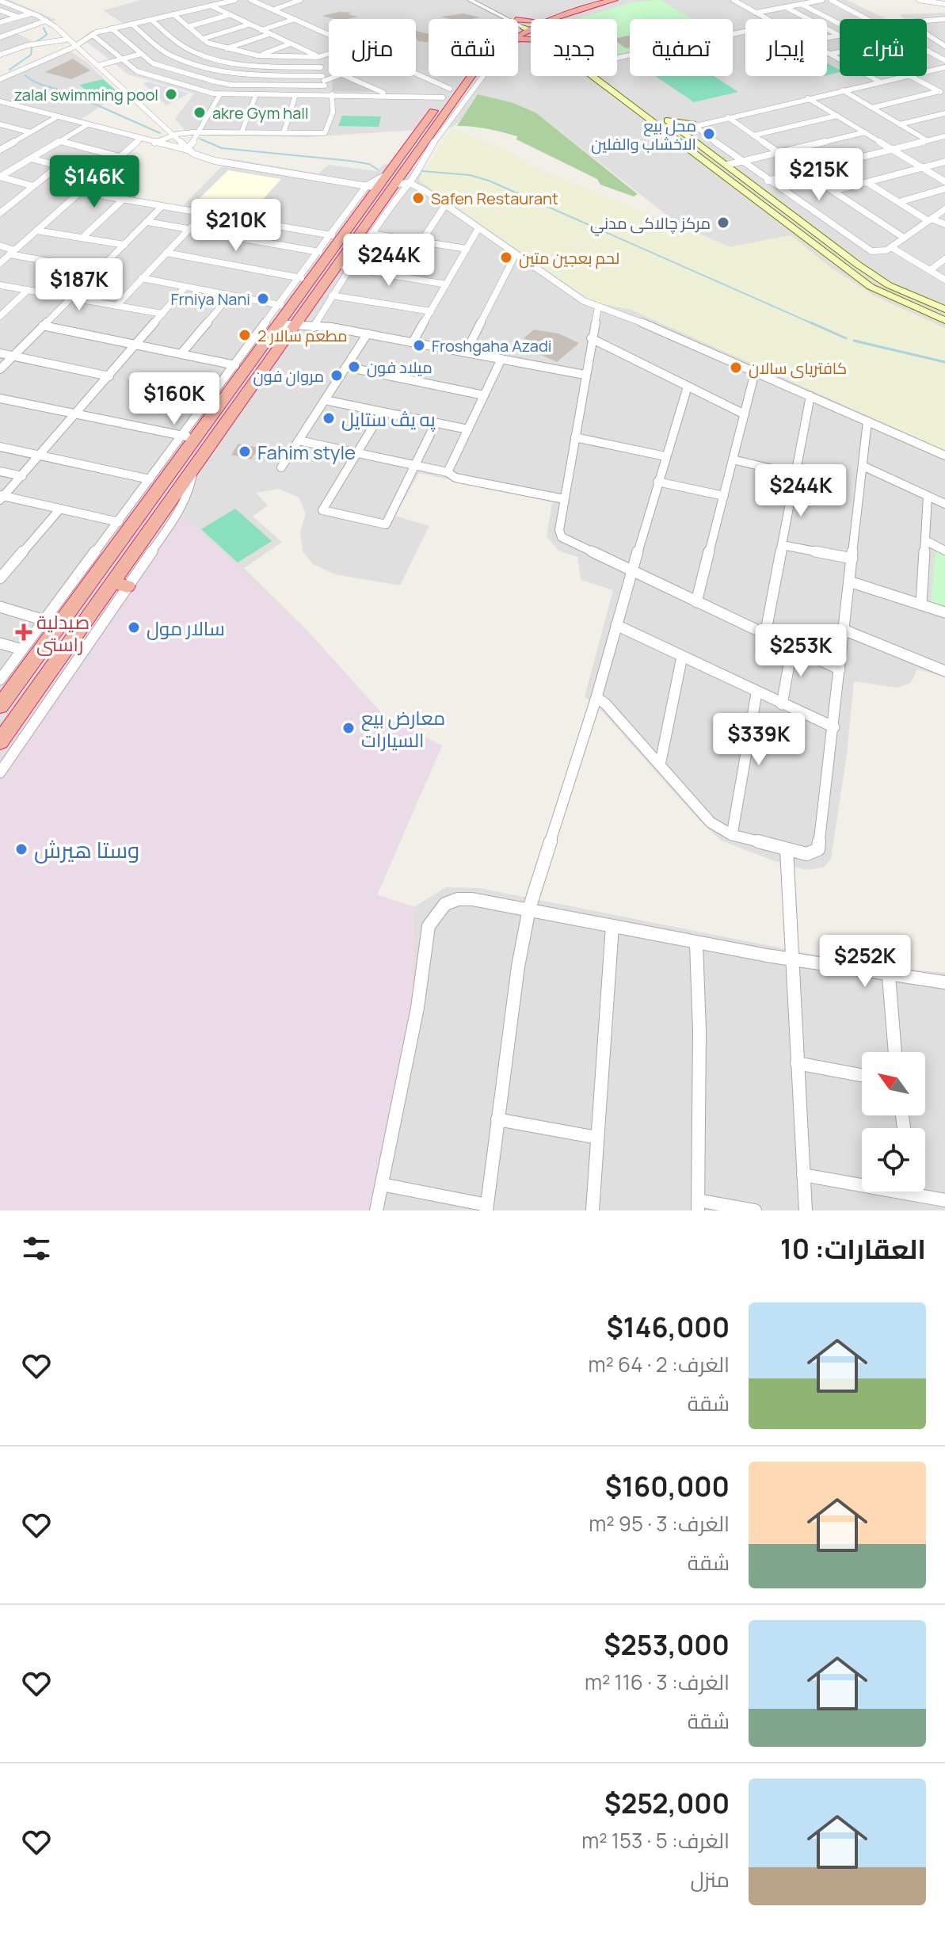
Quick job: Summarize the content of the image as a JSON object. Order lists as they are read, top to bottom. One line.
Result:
{"places":{"other":["zalal swimming pool","akre Gym hall","محل بيع الاخشاب والفلين","Safen Restaurant","مركز چالاکى مدني","لحم بعجين متين","Frniya Nani","مطعم سالار 2","Froshgaha Azadi","ميلاد فون","کافتریای سالان","مروان فون","په يڤ ستايل","Fahim style","سالار مول","معارض بيع السيارات","وستا هيرش"],"health":["صيدلية راستى"]},"north":"top left","page":{"chip":["شراء","إيجار","تصفية","جديد","شقة","منزل"],"price":["$215K","$146K","$210K","$244K","$187K","$160K","$244K","$253K","$339K","$252K"],"heading":"العقارات: 10","list":[{"name":"$146,000","note":"الغرف: 2 · 64 m² · شقة"},{"name":"$160,000","note":"الغرف: 3 · 95 m² · شقة"},{"name":"$253,000","note":"الغرف: 3 · 116 m² · شقة"},{"name":"$252,000","note":"الغرف: 5 · 153 m² · منزل"}]}}
